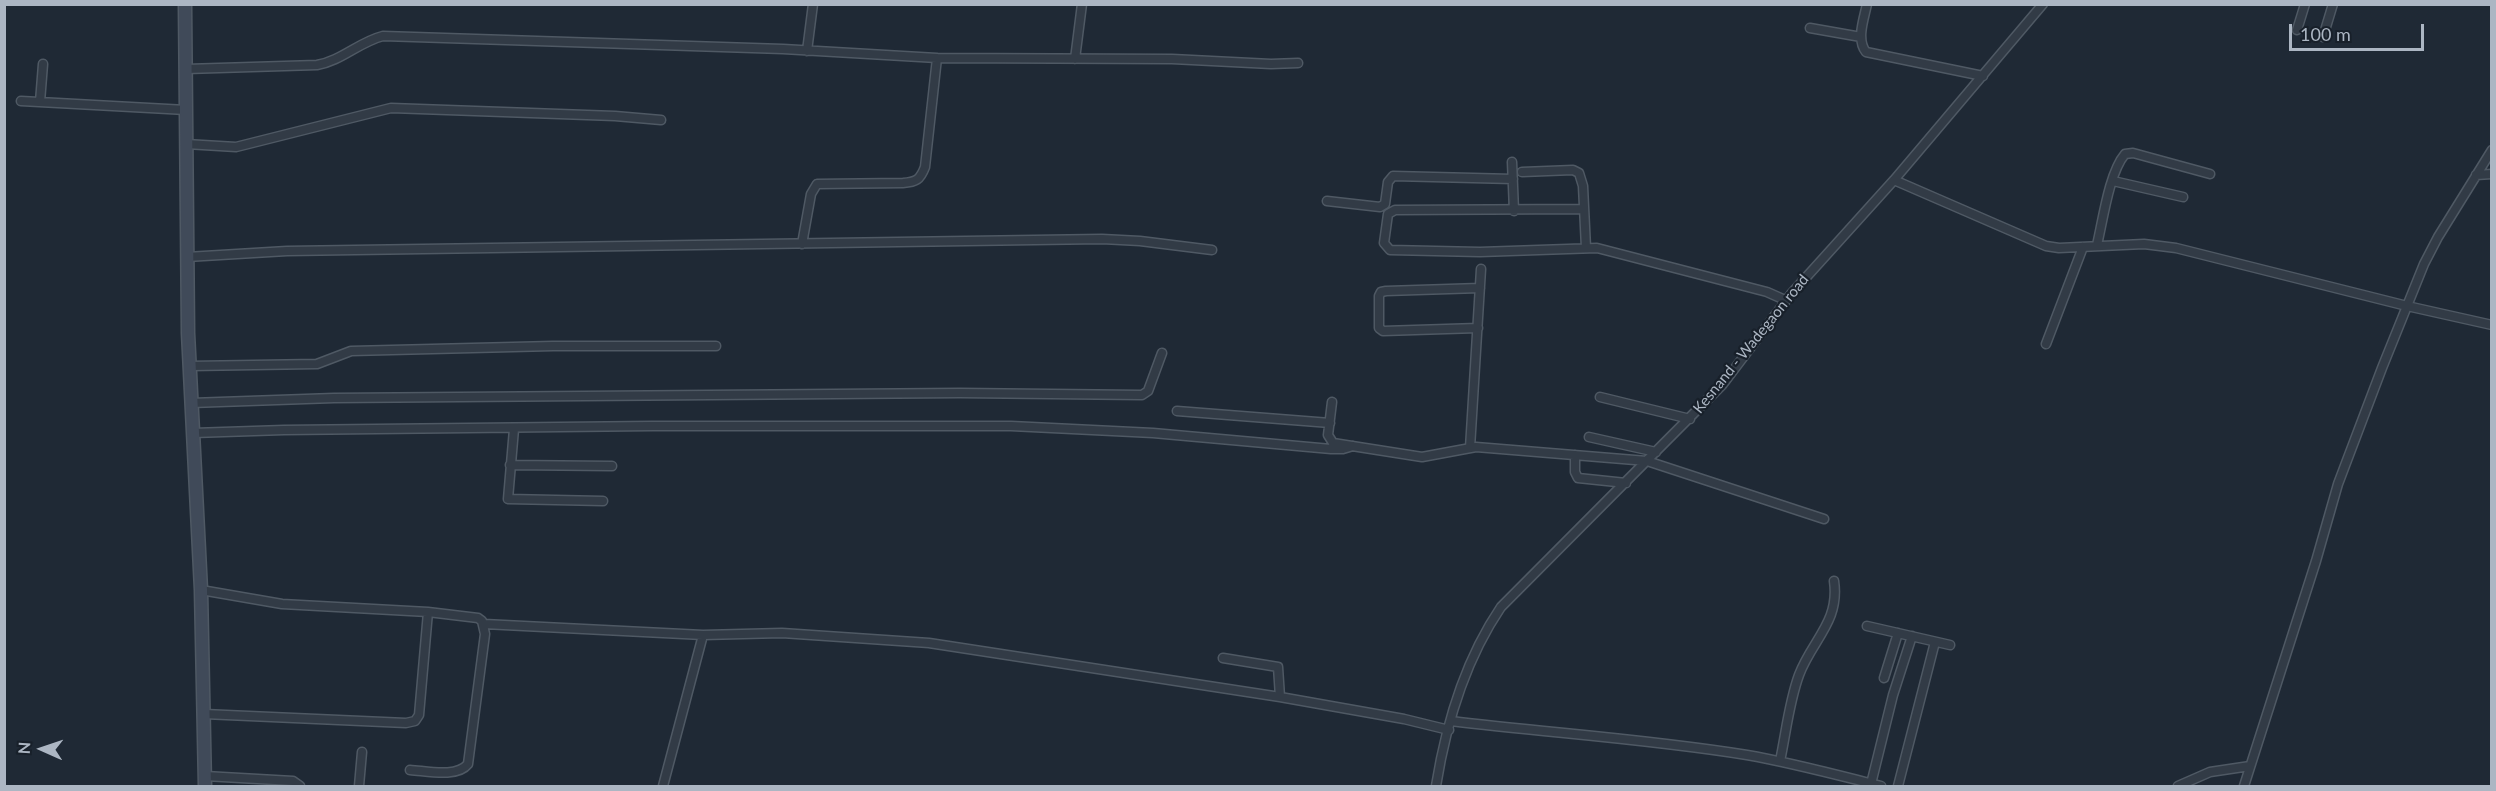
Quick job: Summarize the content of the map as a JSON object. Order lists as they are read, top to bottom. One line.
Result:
{"streets":{"street":["Kesnand - Wadegaon road"]},"scale_bar":"100 m","north":"left"}
